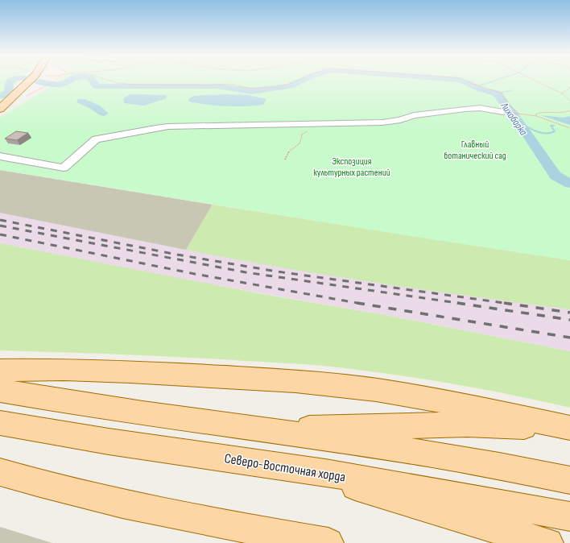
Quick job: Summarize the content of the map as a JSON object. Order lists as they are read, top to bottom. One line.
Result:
{"streets":{"main road":["Северо-Восточная хорда"]},"water":["Лихоборка"],"parks":["Главный ботанический сад","Экспозиция культурных растений"]}
